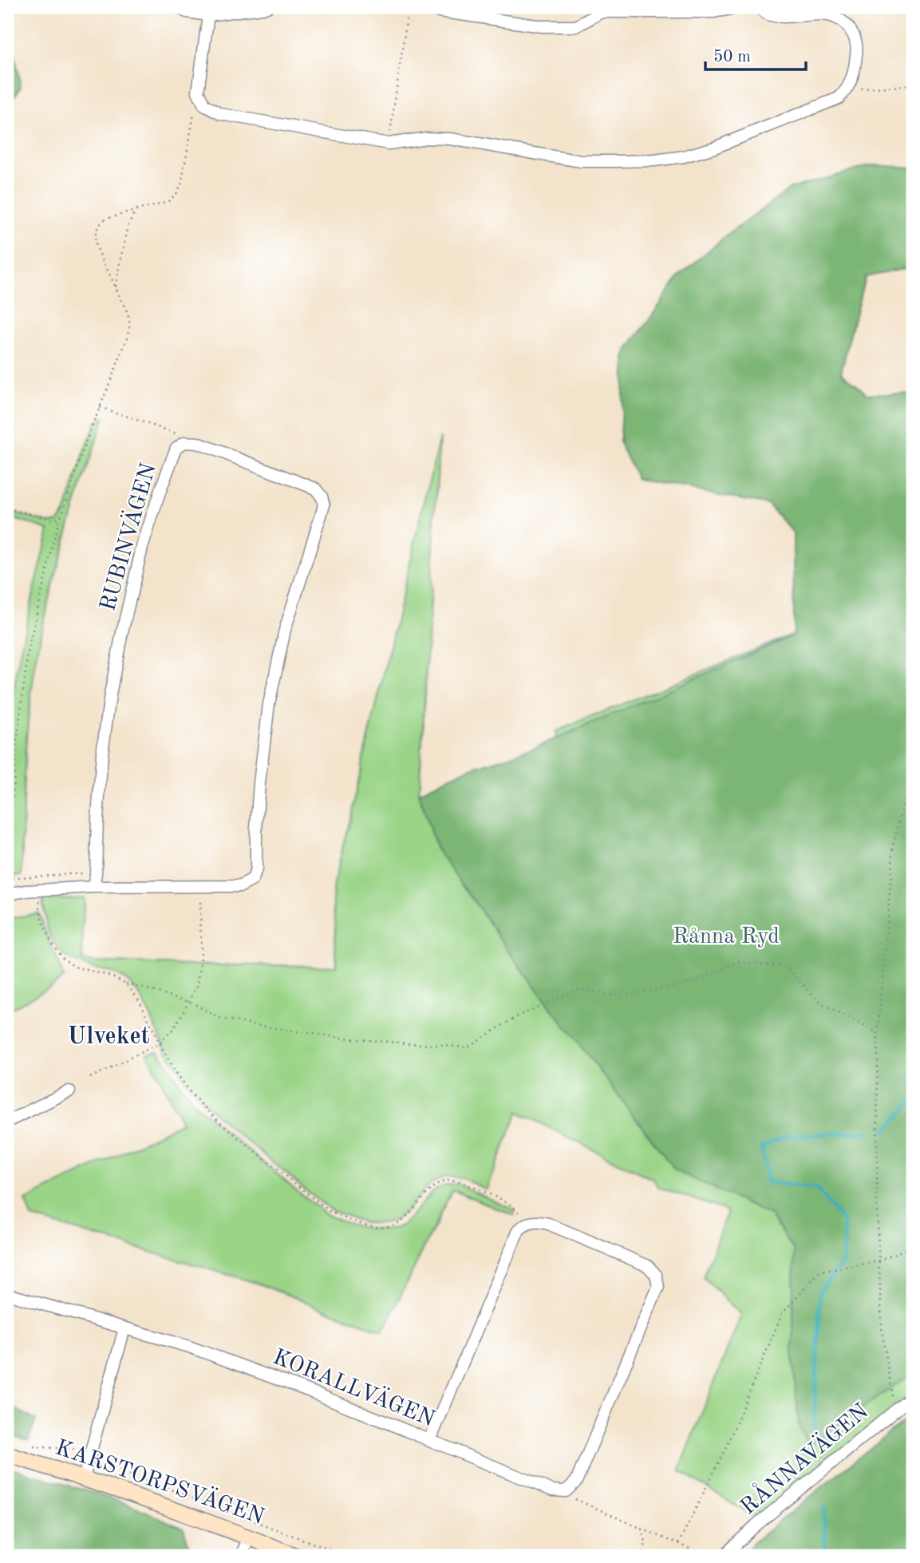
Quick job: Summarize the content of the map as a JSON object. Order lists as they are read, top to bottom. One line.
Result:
{"streets":{"main road":["KARSTORPSVÄGEN"],"street":["RUBINVÄGEN","KORALLVÄGEN","RÅNNAVÄGEN"]},"districts":["Ulveket"],"parks":["Rånna Ryd"],"scale_bar":"50 m"}
